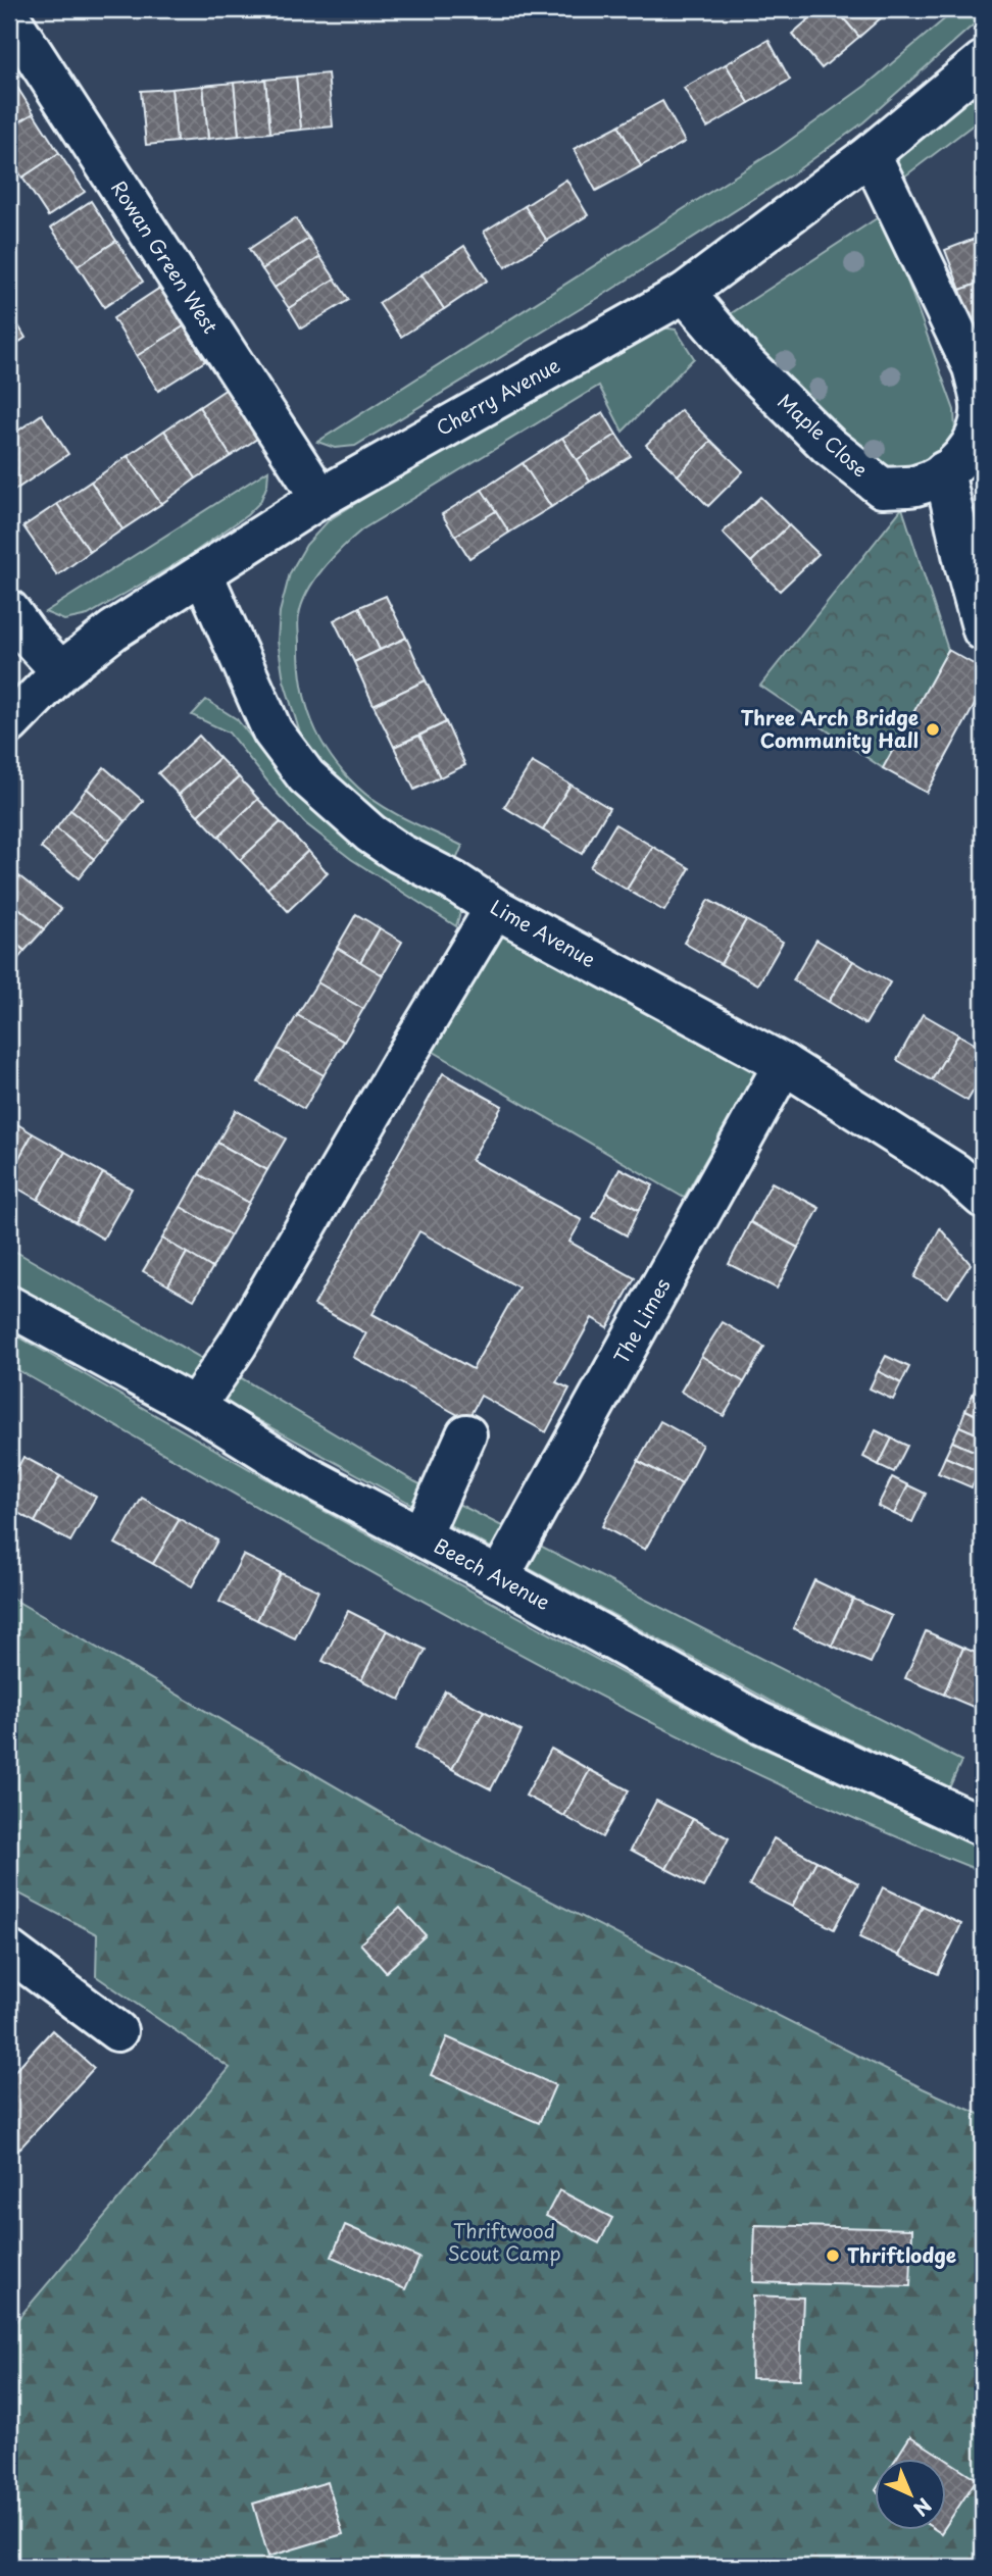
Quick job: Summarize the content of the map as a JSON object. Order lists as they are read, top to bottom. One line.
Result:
{"streets":{"street":["Rowan Green West","Cherry Avenue","Maple Close","Lime Avenue","The Limes","Beech Avenue"]},"crossings":[["Rowan Green West","Cherry Avenue"],["Cherry Avenue","Maple Close"],["Cherry Avenue","Lime Avenue"],["Lime Avenue","The Limes"],["The Limes","Beech Avenue"]],"parks":["Thriftwood Scout Camp"],"places":["Three Arch Bridge Community Hall","Thriftlodge"],"north":"bottom right"}
